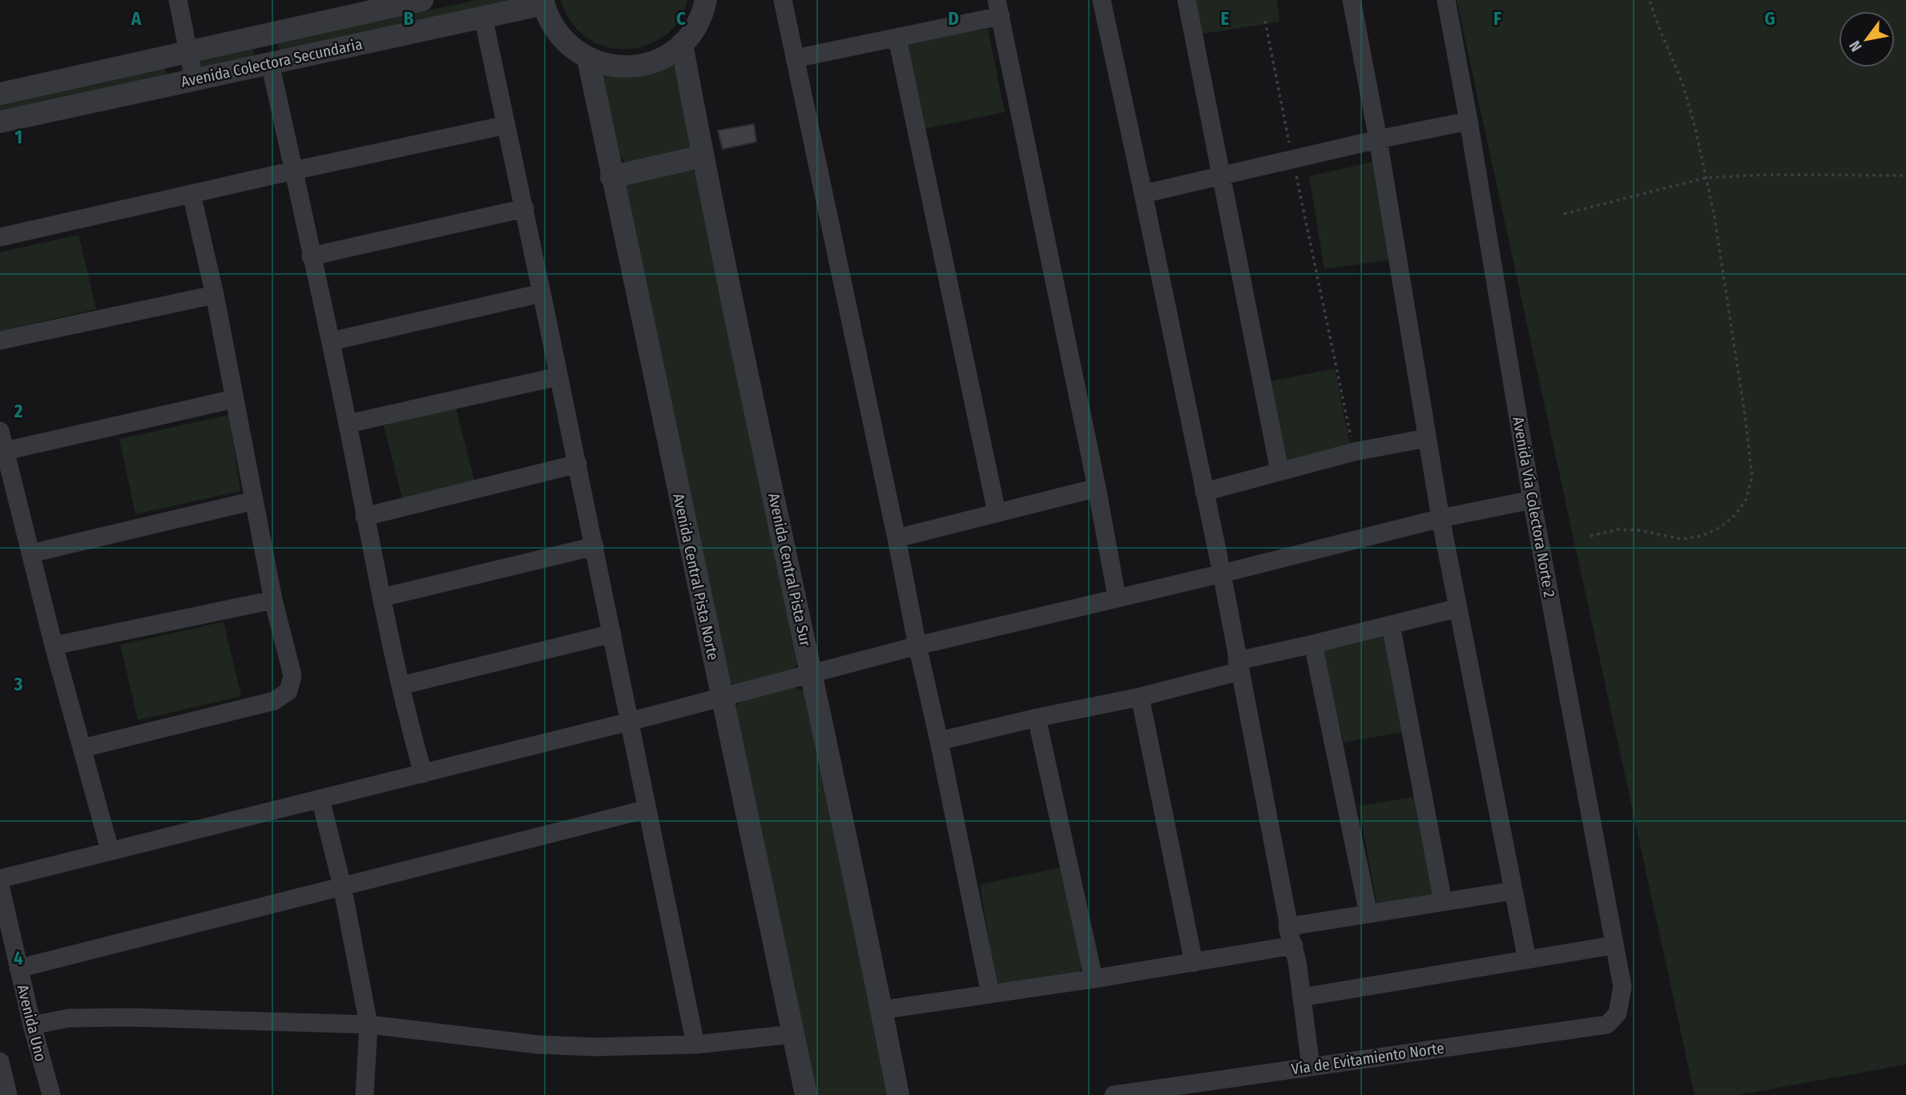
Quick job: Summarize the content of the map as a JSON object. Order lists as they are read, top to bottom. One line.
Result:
{"streets":{"street":["Avenida Colectora Secundaria","Avenida Vía Colectora Norte 2","Avenida Central Pista Sur","Avenida Central Pista Norte","Avenida Uno","Vía de Evitamiento Norte"]},"crossings":[["Avenida Vía Colectora Norte 2","Vía de Evitamiento Norte"]],"north":"bottom left","grid":{"columns":["A","B","C","D","E","F","G"],"rows":["1","2","3","4"]}}
